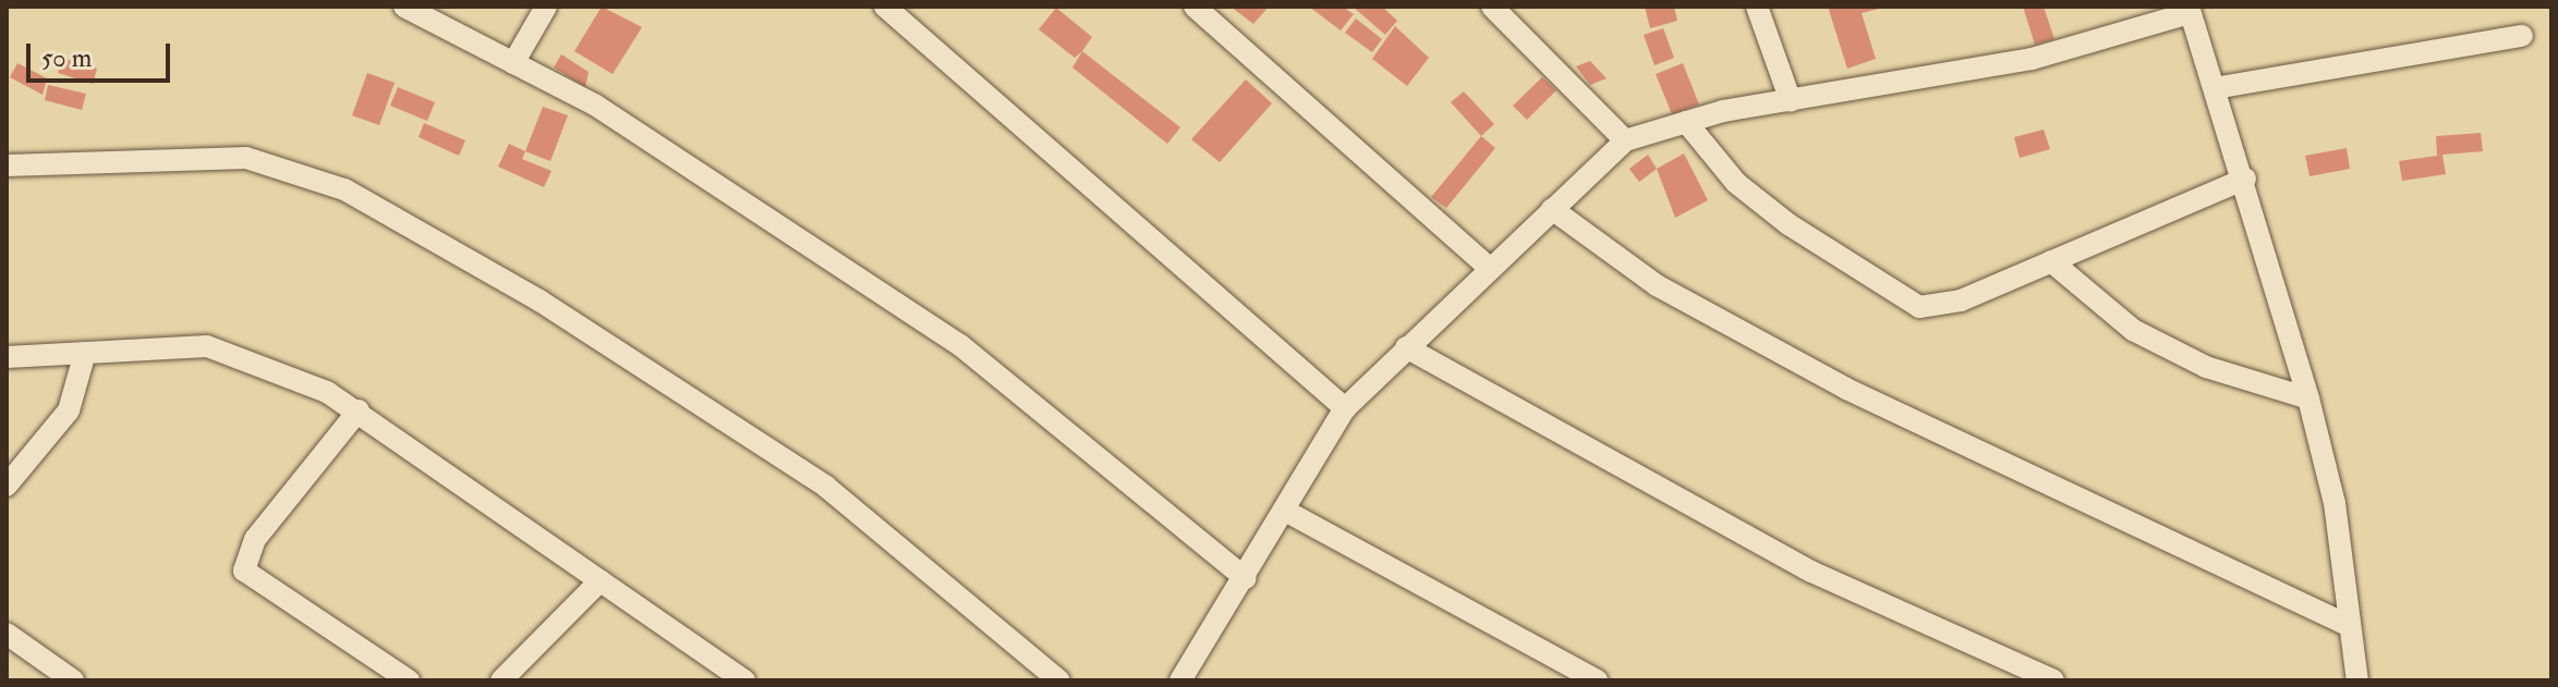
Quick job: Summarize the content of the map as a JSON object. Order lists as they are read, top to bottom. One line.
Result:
{"scale_bar":"50 m"}
